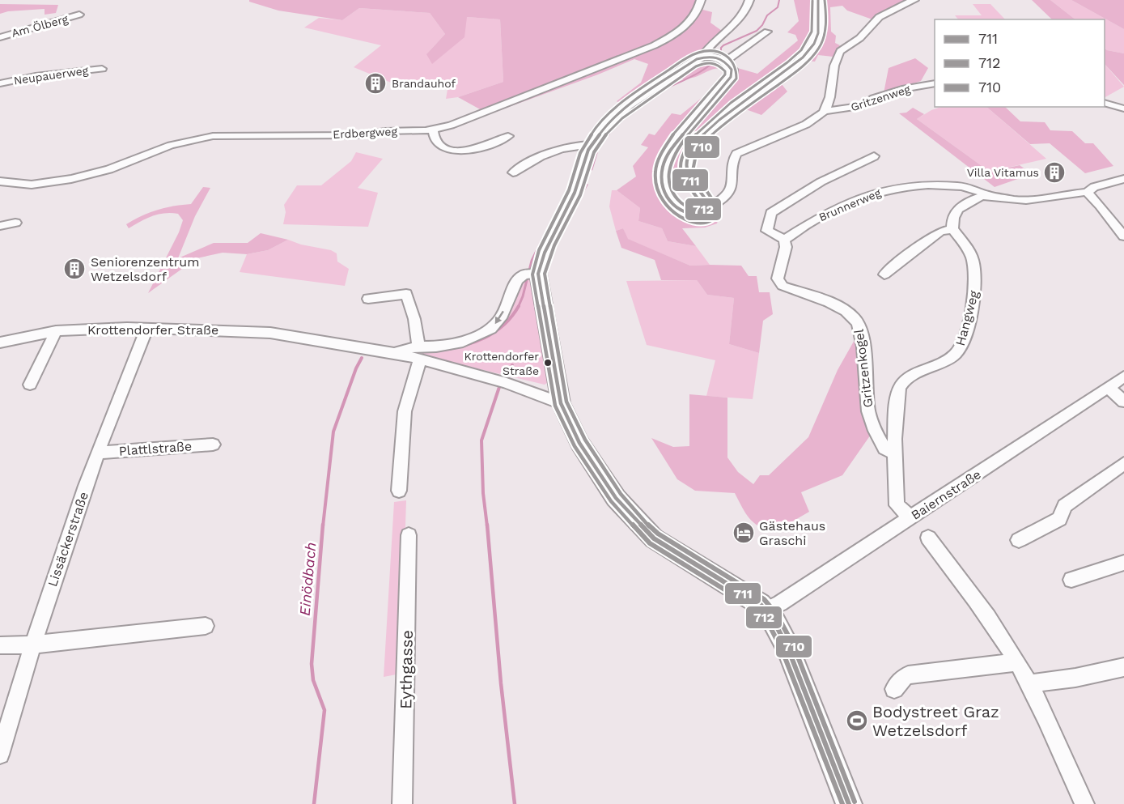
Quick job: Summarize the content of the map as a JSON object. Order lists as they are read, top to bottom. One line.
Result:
{"streets":{"street":["Am Ölberg","Neupauerweg","Gritzenweg","Erdbergweg","Brunnerweg","Hangweg","Krottendorfer Straße","Gritzenkogel","Plattlstraße","Baiernstraße","Lissäckerstraße","Eythgasse"]},"crossings":[["Brunnerweg","Gritzenkogel"],["Hangweg","Gritzenkogel"],["Hangweg","Baiernstraße"],["Krottendorfer Straße","Lissäckerstraße"],["Plattlstraße","Lissäckerstraße"]],"water":["Einödbach"],"places":{"building":["Brandauhof","Villa Vitamus","Seniorenzentrum Wetzelsdorf"],"other":["Krottendorfer Straße"],"hotel":["Gästehaus Graschi"],"sports":["Bodystreet Graz Wetzelsdorf"]},"lines":["transit line 711","transit line 710","transit line 712"],"legend":["711","712","710"]}
